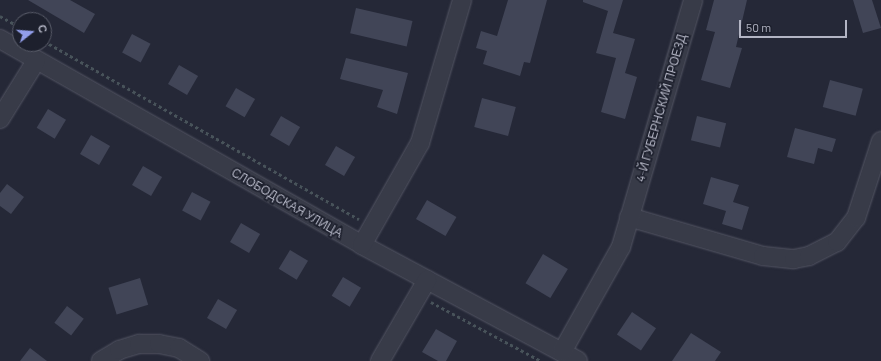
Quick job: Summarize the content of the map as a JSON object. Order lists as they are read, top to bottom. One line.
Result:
{"streets":{"street":["4-Й ГУБЕРНСКИЙ ПРОЕЗД","СЛОБОДСКАЯ УЛИЦА"]},"crossings":[["4-Й ГУБЕРНСКИЙ ПРОЕЗД","СЛОБОДСКАЯ УЛИЦА"]],"scale_bar":"50 m","north":"right"}
